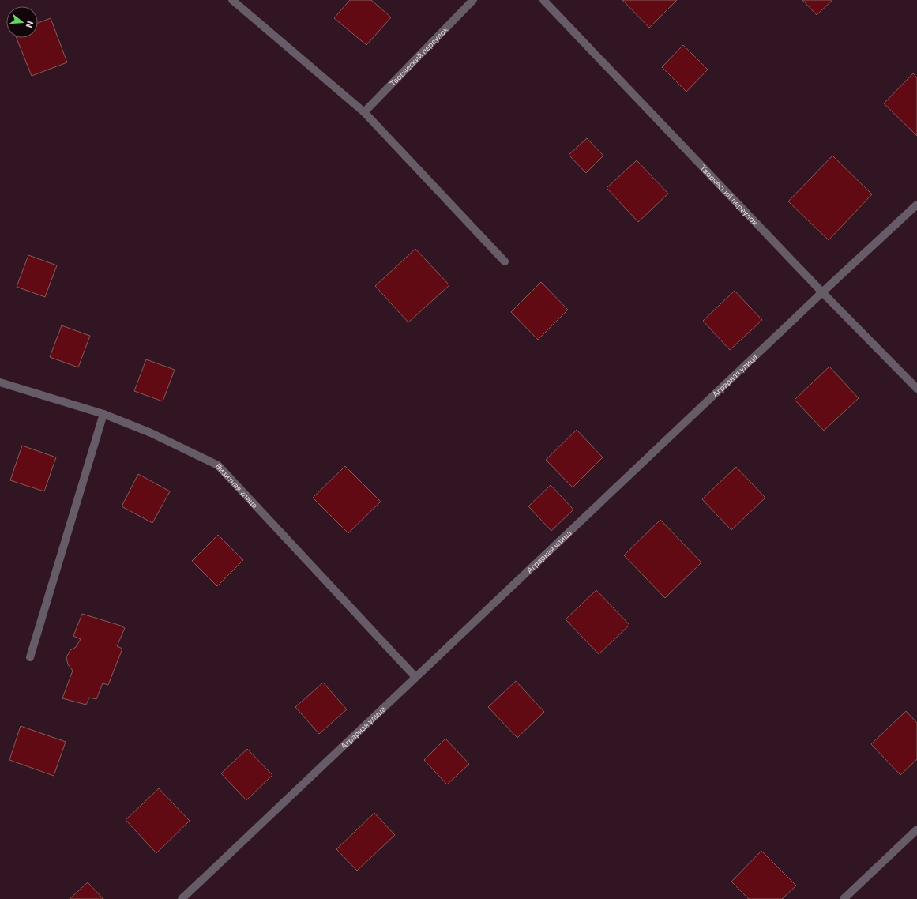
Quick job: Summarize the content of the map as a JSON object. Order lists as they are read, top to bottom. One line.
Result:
{"streets":{"street":["Творческий переулок","Аграрная улица","Визитная улица"]},"crossings":[["Творческий переулок","Аграрная улица"],["Аграрная улица","Визитная улица"]],"north":"right"}
